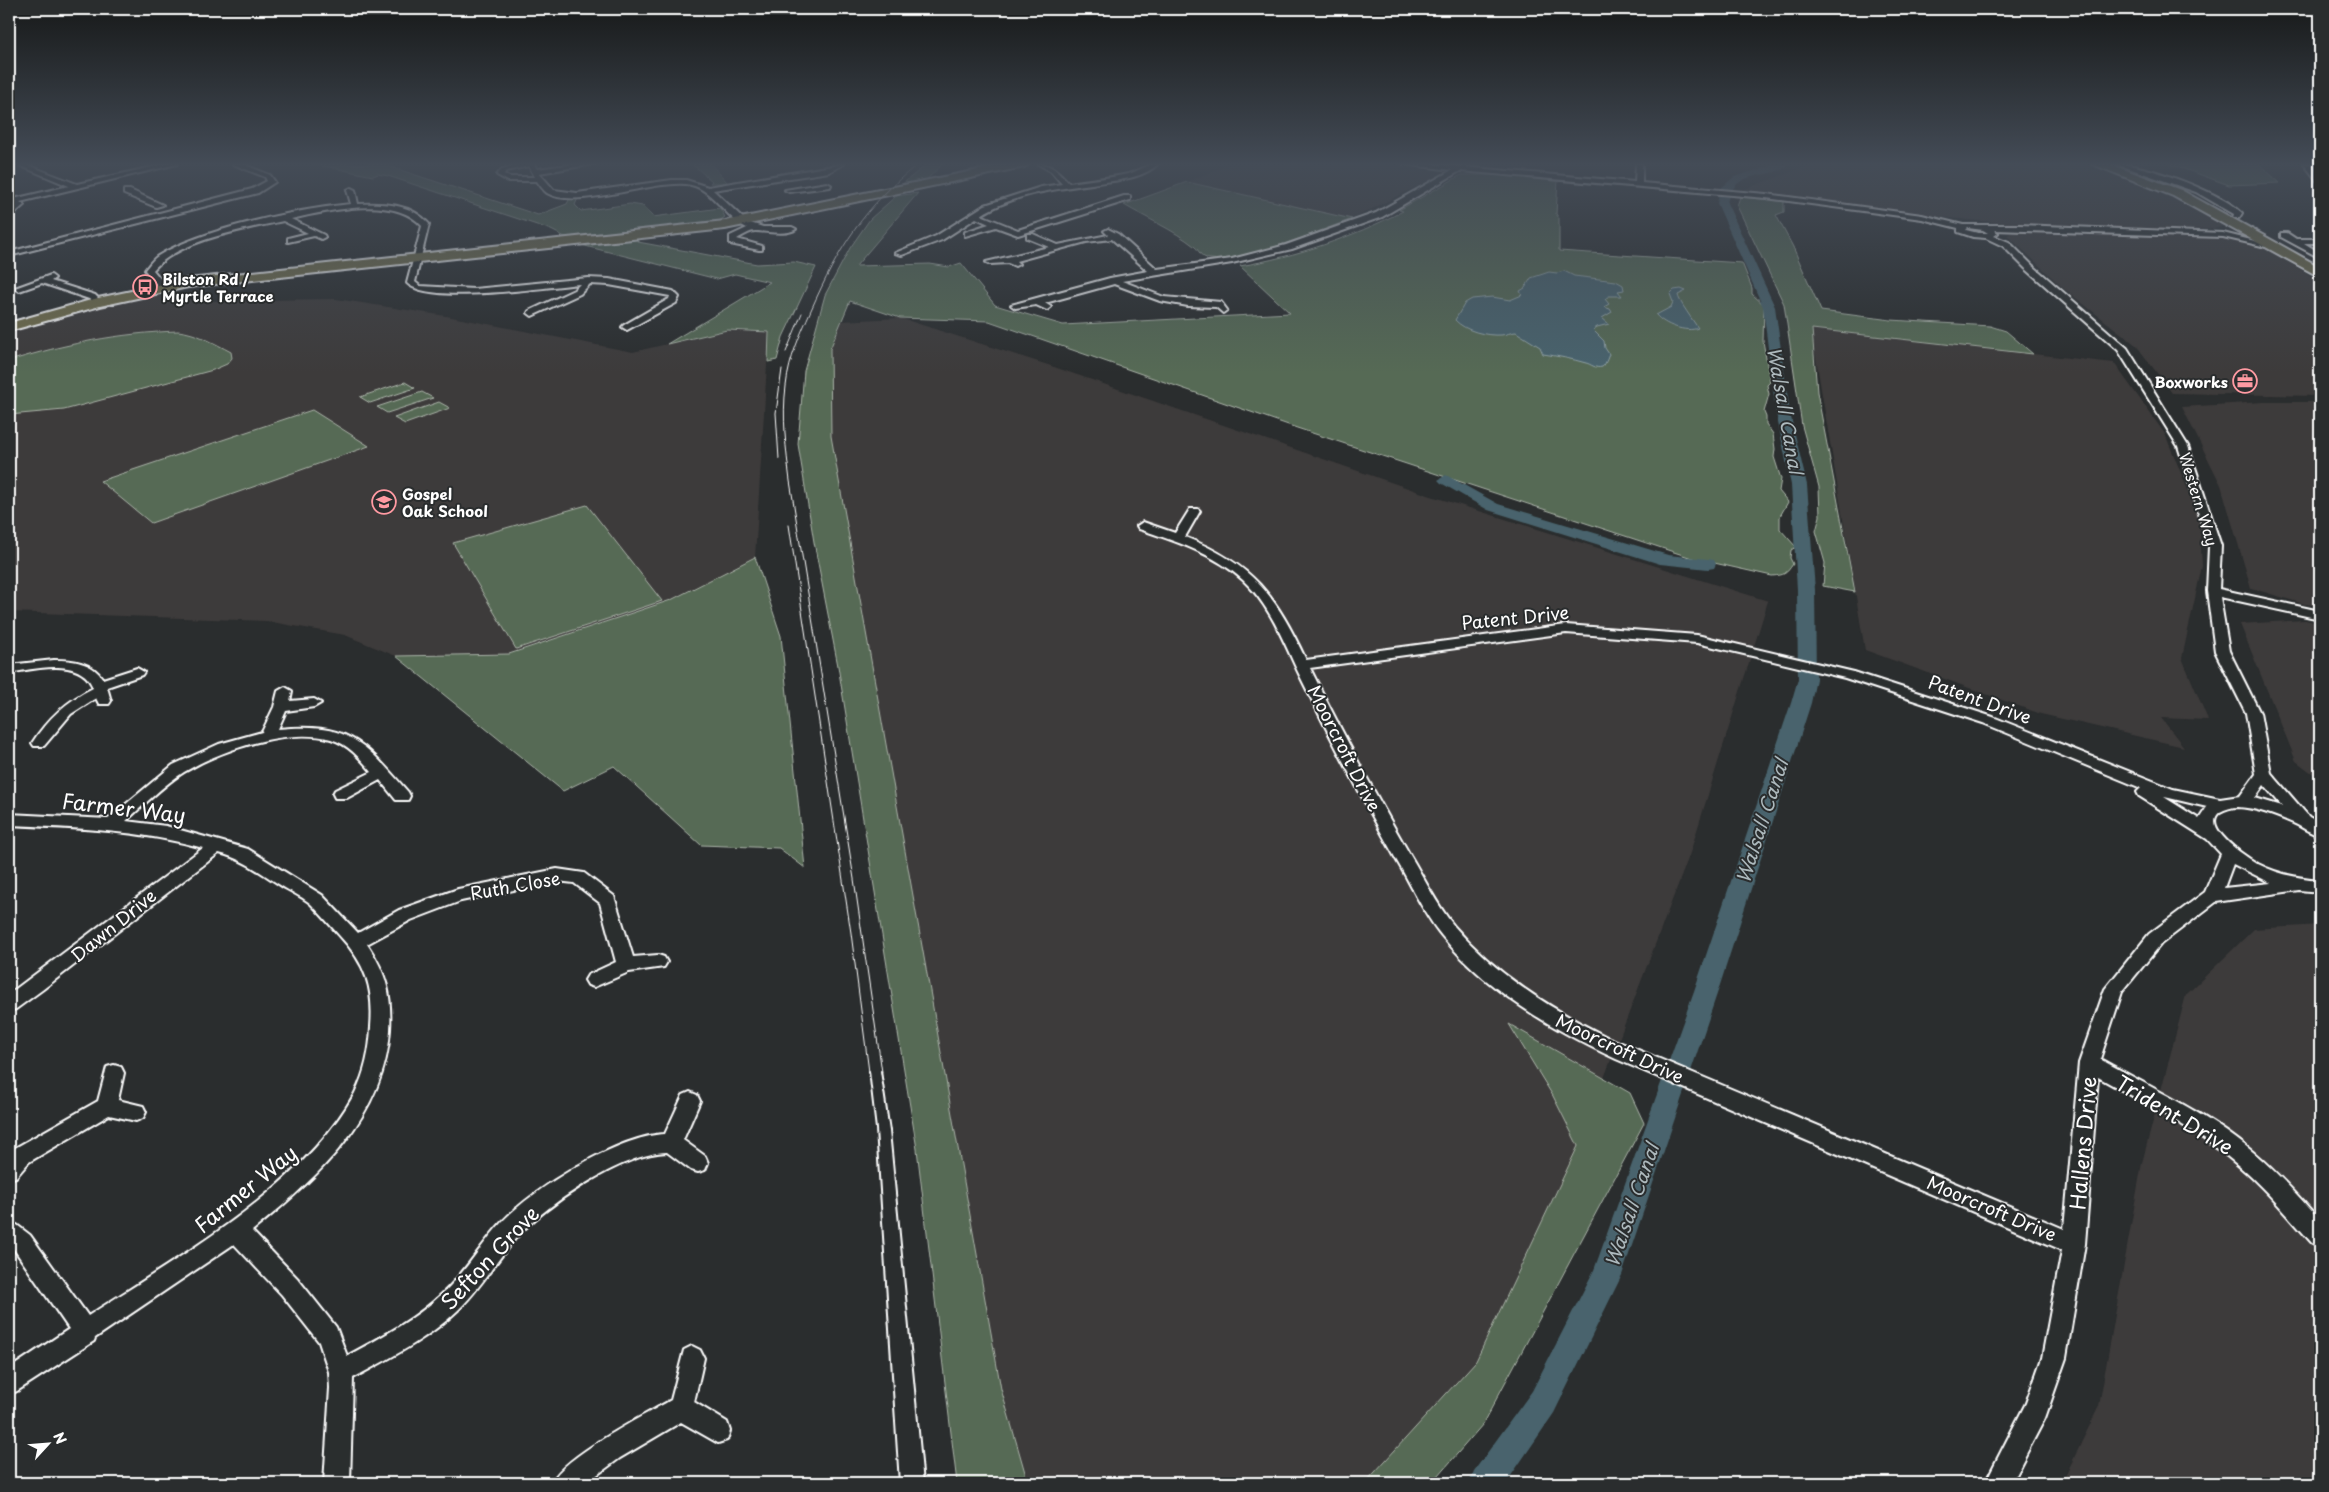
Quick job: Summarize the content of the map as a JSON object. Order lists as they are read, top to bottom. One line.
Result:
{"streets":{"street":["Western Way","Patent Drive","Moorcroft Drive","Farmer Way","Ruth Close","Dawn Drive","Trident Drive","Hallens Drive","Sefton Grove"]},"crossings":[["Patent Drive","Moorcroft Drive"],["Moorcroft Drive","Hallens Drive"],["Farmer Way","Ruth Close"],["Farmer Way","Dawn Drive"],["Trident Drive","Hallens Drive"]],"water":["Walsall Canal"],"places":{"bus stop":["Bilston Rd / Myrtle Terrace"],"office":["Boxworks"],"school or university":["Gospel Oak School"]},"north":"top right"}
